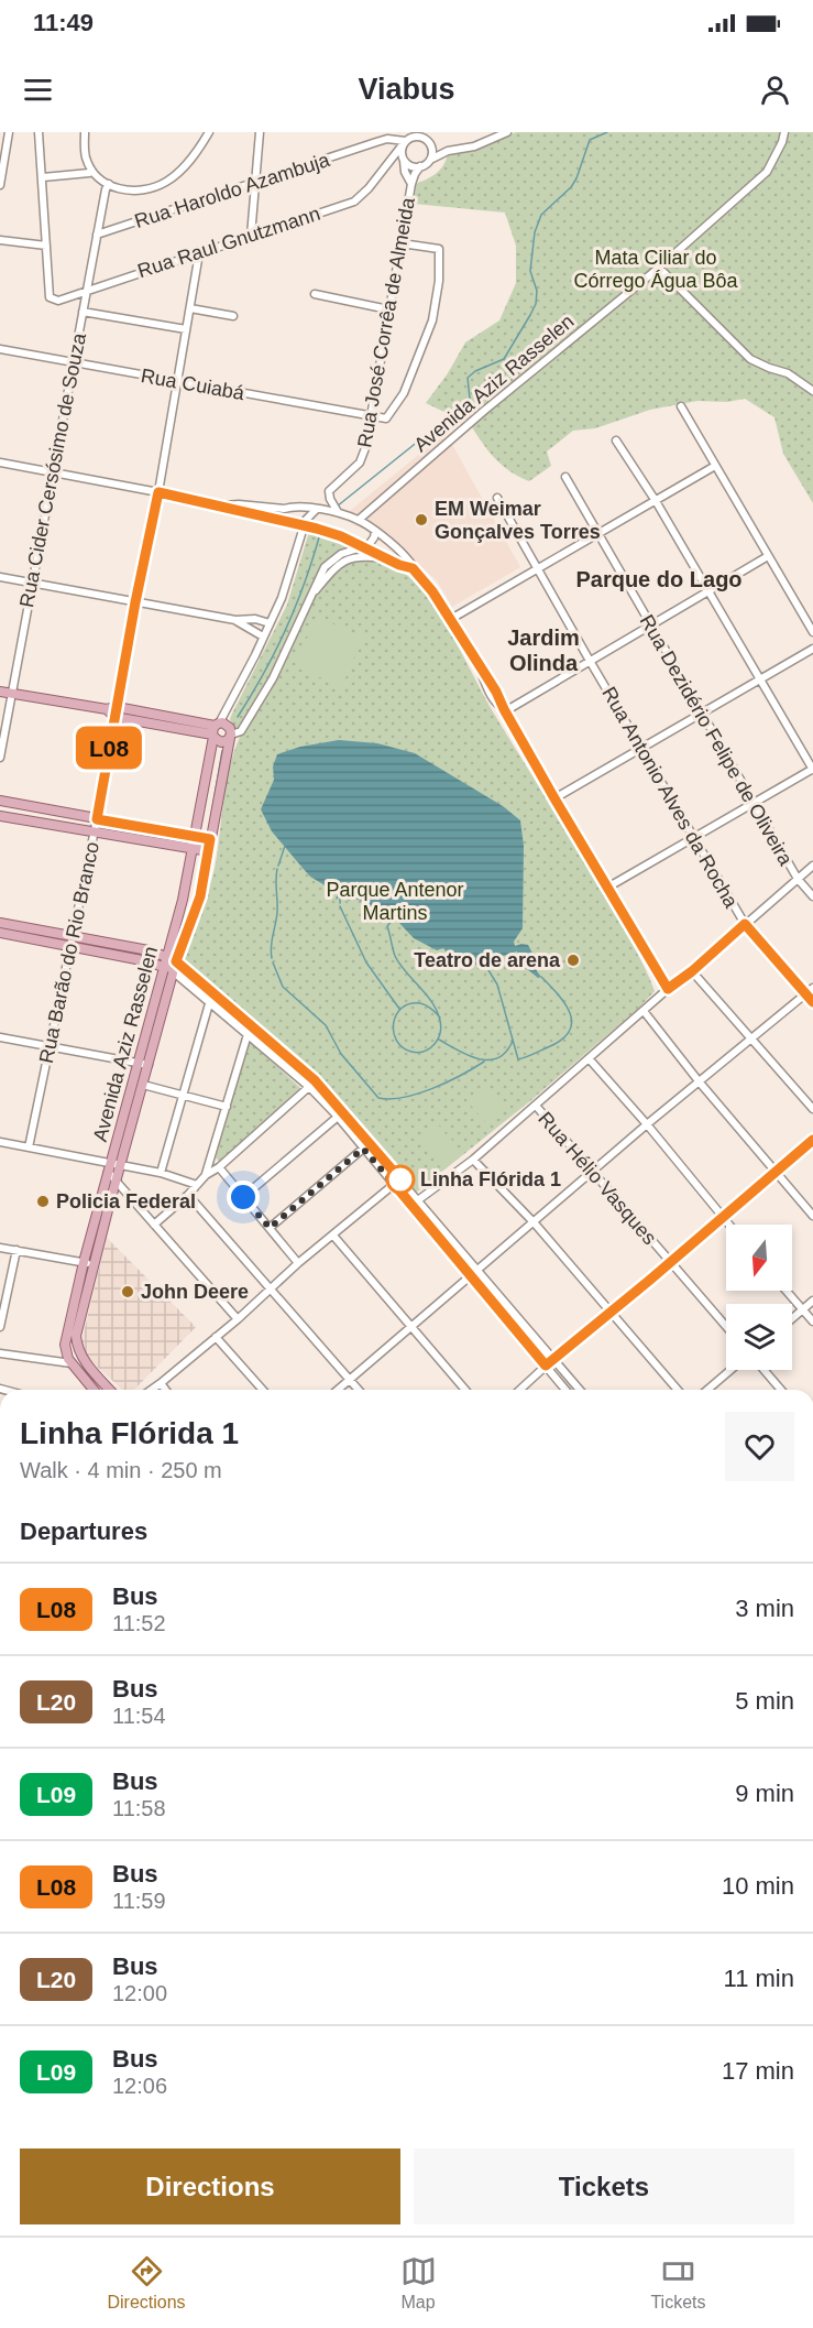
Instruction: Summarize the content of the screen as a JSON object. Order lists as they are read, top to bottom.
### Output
{
  "streets": {
    "main road": ["Avenida Aziz Rasselen"],
    "street": [
      "Rua Haroldo Azambuja",
      "Rua Raul Gnutzmann",
      "Rua José Corrêa de Almeida",
      "Rua Cuiabá",
      "Rua Cider Cersósimo de Souza",
      "Rua Dezidério Felipe de Oliveira",
      "Rua Antonio Alves da Rocha",
      "Rua Barão do Rio Branco",
      "Rua Hélio Vasques"
    ]
  },
  "crossings": [
    ["Rua Haroldo Azambuja", "Rua Raul Gnutzmann"],
    ["Rua Haroldo Azambuja", "Rua Cider Cersósimo de Souza"],
    ["Rua Raul Gnutzmann", "Rua Cider Cersósimo de Souza"],
    ["Rua José Corrêa de Almeida", "Rua Cuiabá"],
    ["Rua Cuiabá", "Rua Cider Cersósimo de Souza"]
  ],
  "districts": ["Parque do Lago", "Jardim Olinda"],
  "parks": ["Mata Ciliar do Córrego Água Bôa", "Parque Antenor Martins"],
  "places": [
    "EM Weimar Gonçalves Torres",
    "Teatro de arena",
    "Linha Flórida 1",
    "Policia Federal",
    "John Deere"
  ],
  "lines": ["bus line L08"],
  "north": "bottom",
  "page": {
    "status": "11:49",
    "header": "Viabus",
    "on_map": "L08",
    "heading": [
      ["Linha Flórida 1", "Walk · 4 min · 250 m"],
      "Departures"
    ],
    "list": [
      {
        "mark": "L08",
        "name": "Bus",
        "note": "11:52",
        "value": "3 min"
      },
      {
        "mark": "L20",
        "name": "Bus",
        "note": "11:54",
        "value": "5 min"
      },
      {
        "mark": "L09",
        "name": "Bus",
        "note": "11:58",
        "value": "9 min"
      },
      {
        "mark": "L08",
        "name": "Bus",
        "note": "11:59",
        "value": "10 min"
      },
      {
        "mark": "L20",
        "name": "Bus",
        "note": "12:00",
        "value": "11 min"
      },
      {
        "mark": "L09",
        "name": "Bus",
        "note": "12:06",
        "value": "17 min"
      }
    ],
    "buttons": ["Directions", "Tickets"],
    "tabs": ["Directions", "Map", "Tickets"]
  }
}
